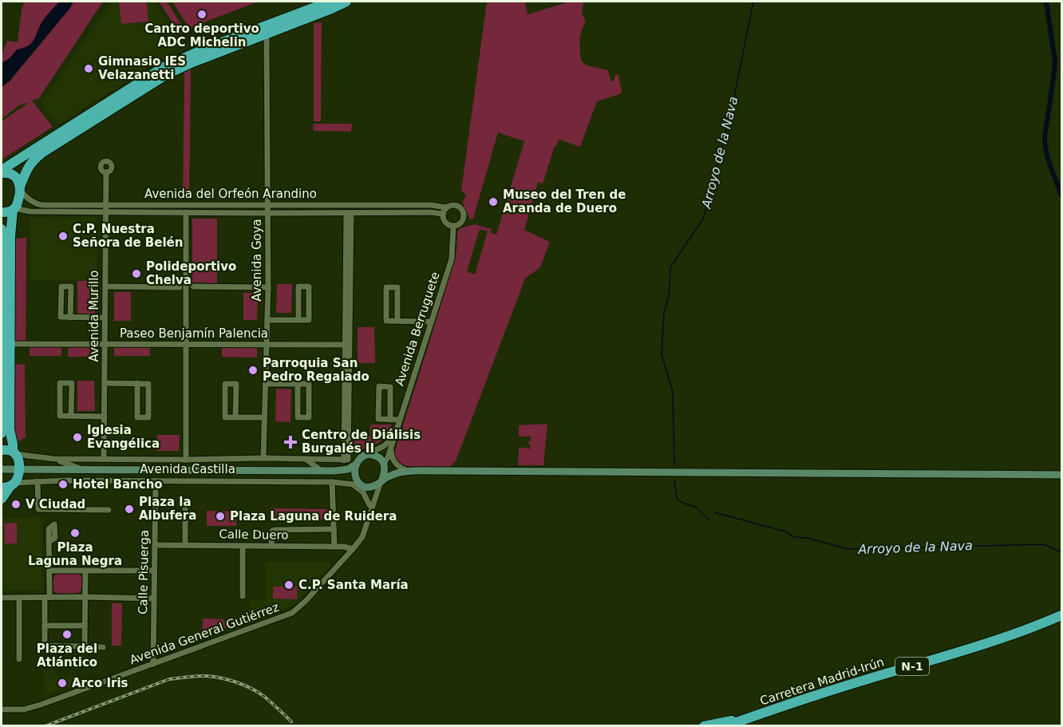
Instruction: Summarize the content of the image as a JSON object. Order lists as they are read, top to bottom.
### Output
{
  "streets": {
    "highway": ["N-1", "Carretera Madrid-Irún"],
    "street": [
      "Avenida del Orfeón Arandino",
      "Avenida Goya",
      "Avenida Murillo",
      "Avenida Berruguete",
      "Paseo Benjamín Palencia",
      "Avenida Castilla",
      "Calle Duero",
      "Calle Pisuerga",
      "Avenida General Gutiérrez"
    ]
  },
  "crossings": [
    ["Avenida del Orfeón Arandino", "Avenida Goya"],
    ["Avenida del Orfeón Arandino", "Avenida Murillo"],
    ["Avenida del Orfeón Arandino", "Avenida Berruguete"],
    ["Avenida Goya", "Paseo Benjamín Palencia"],
    ["Avenida Goya", "Avenida Castilla"],
    ["Avenida Murillo", "Paseo Benjamín Palencia"],
    ["Avenida Murillo", "Avenida Castilla"],
    ["Avenida Berruguete", "Avenida Castilla"],
    ["Avenida Berruguete", "Avenida General Gutiérrez"],
    ["Paseo Benjamín Palencia", "Avenida Castilla"],
    ["Avenida Castilla", "Calle Pisuerga"],
    ["Avenida Castilla", "Avenida General Gutiérrez"],
    ["Calle Duero", "Calle Pisuerga"],
    ["Calle Duero", "Avenida General Gutiérrez"],
    ["Calle Pisuerga", "Avenida General Gutiérrez"],
    ["N-1", "Carretera Madrid-Irún"]
  ],
  "water": ["Arroyo de la Nava"],
  "places": {
    "other": [
      "Cantro deportivo ADC Michelin",
      "Gimnasio IES Velazanetti",
      "Museo del Tren de Aranda de Duero",
      "C.P. Nuestra Señora de Belén",
      "Polideportivo Chelva",
      "Parroquia San Pedro Regalado",
      "Iglesia Evangélica",
      "Hotel Bancho",
      "V Ciudad",
      "Plaza la Albufera",
      "Plaza Laguna de Ruidera",
      "Plaza Laguna Negra",
      "C.P. Santa María",
      "Plaza del Atlántico",
      "Arco Iris"
    ],
    "health": ["Centro de Diálisis Burgalés II"]
  }
}
